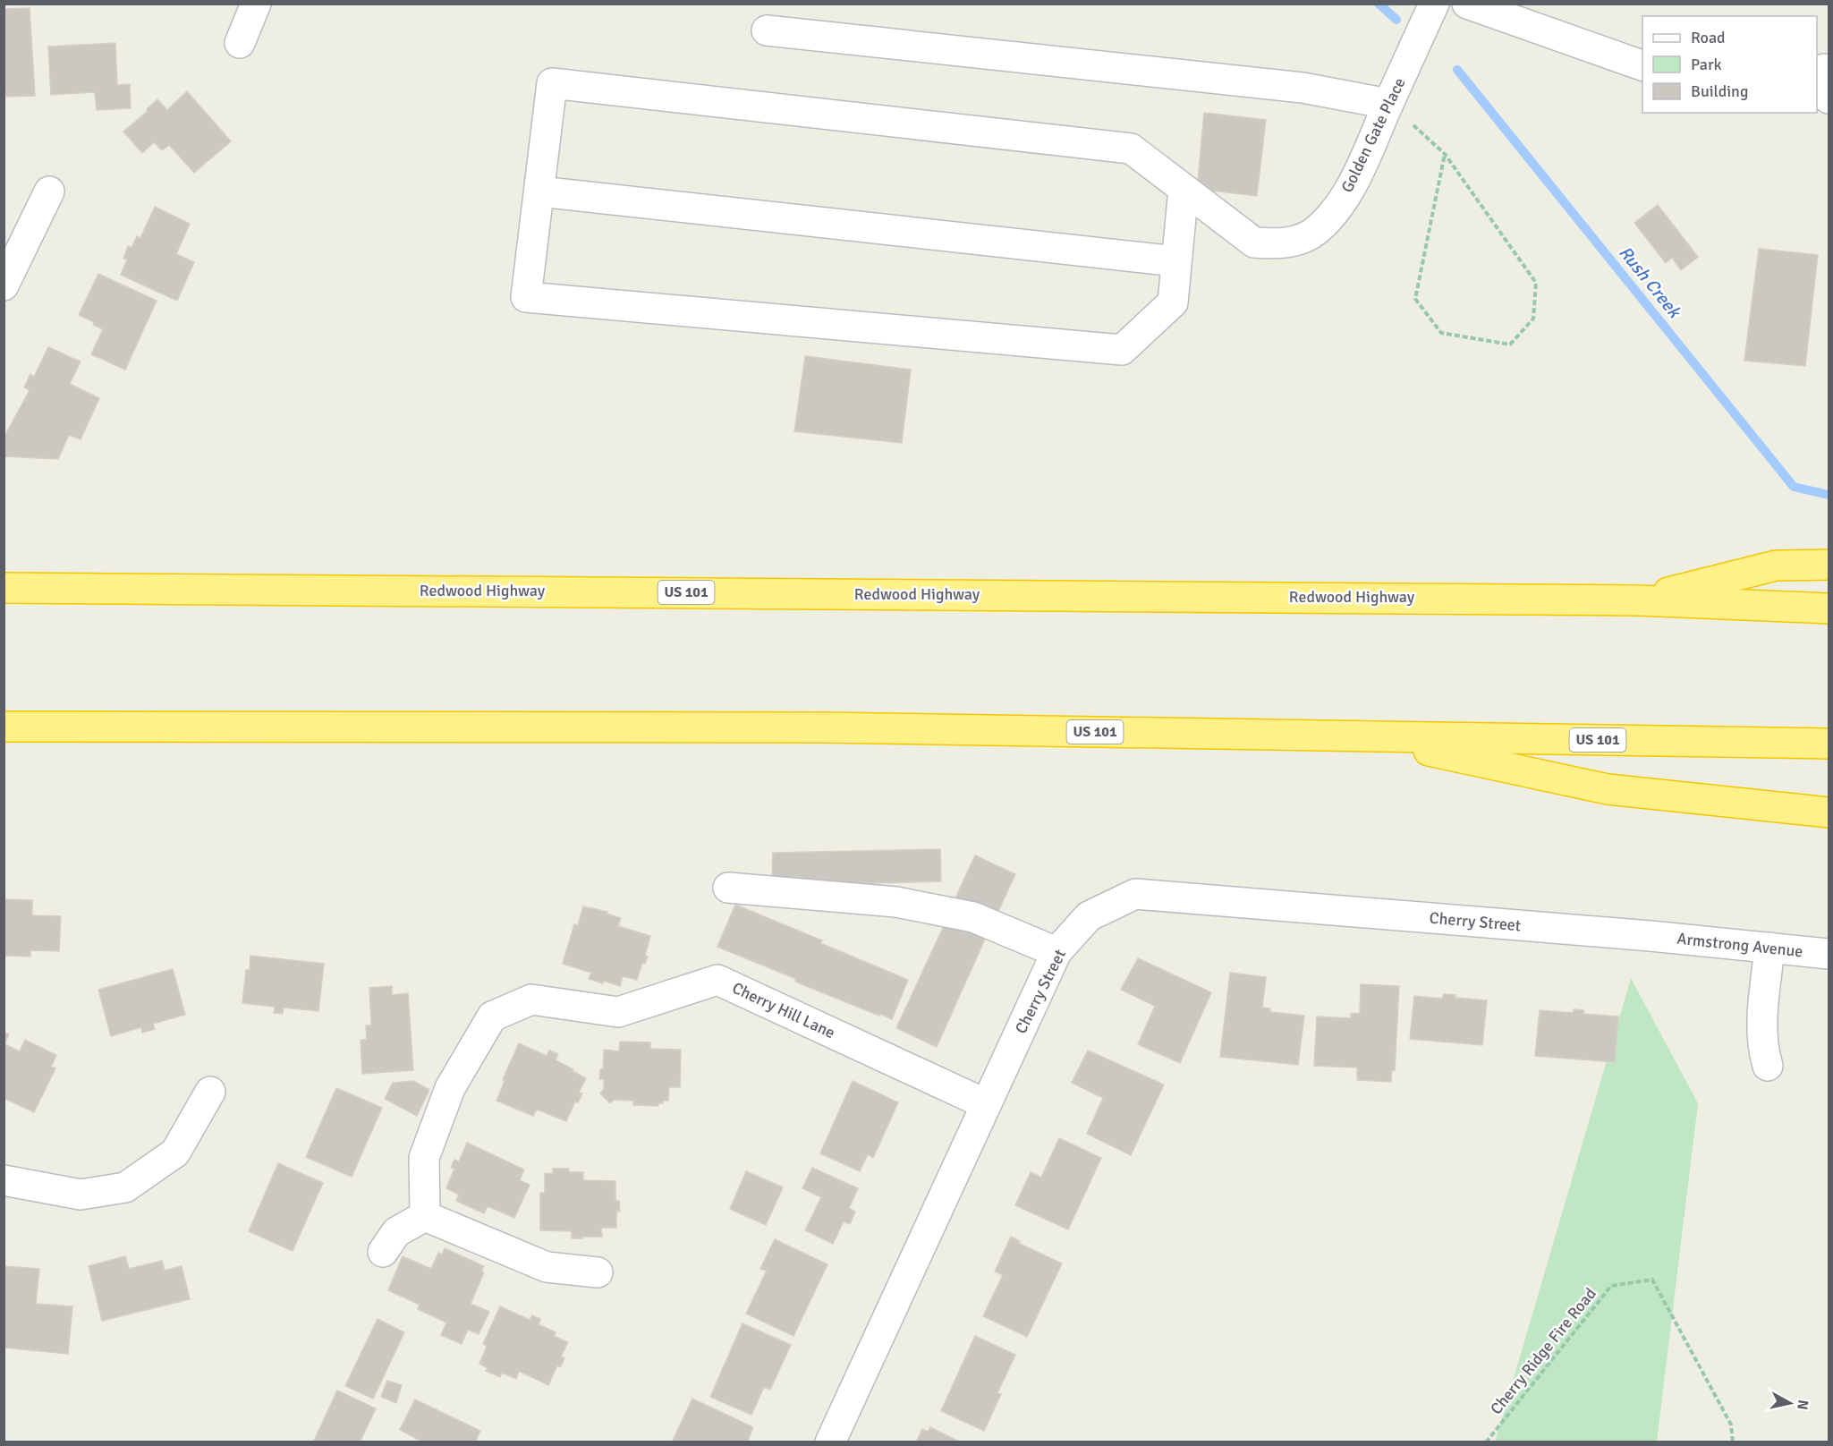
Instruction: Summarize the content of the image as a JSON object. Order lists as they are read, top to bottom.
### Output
{
  "streets": {
    "highway": ["Redwood Highway", "US 101"],
    "street": [
      "Golden Gate Place",
      "Cherry Street",
      "Armstrong Avenue",
      "Cherry Hill Lane"
    ],
    "path": ["Cherry Ridge Fire Road"]
  },
  "crossings": [
    ["Cherry Street", "Armstrong Avenue"],
    ["Cherry Street", "Cherry Hill Lane"]
  ],
  "water": ["Rush Creek"],
  "legend": ["Road", "Park", "Building"],
  "north": "right"
}
